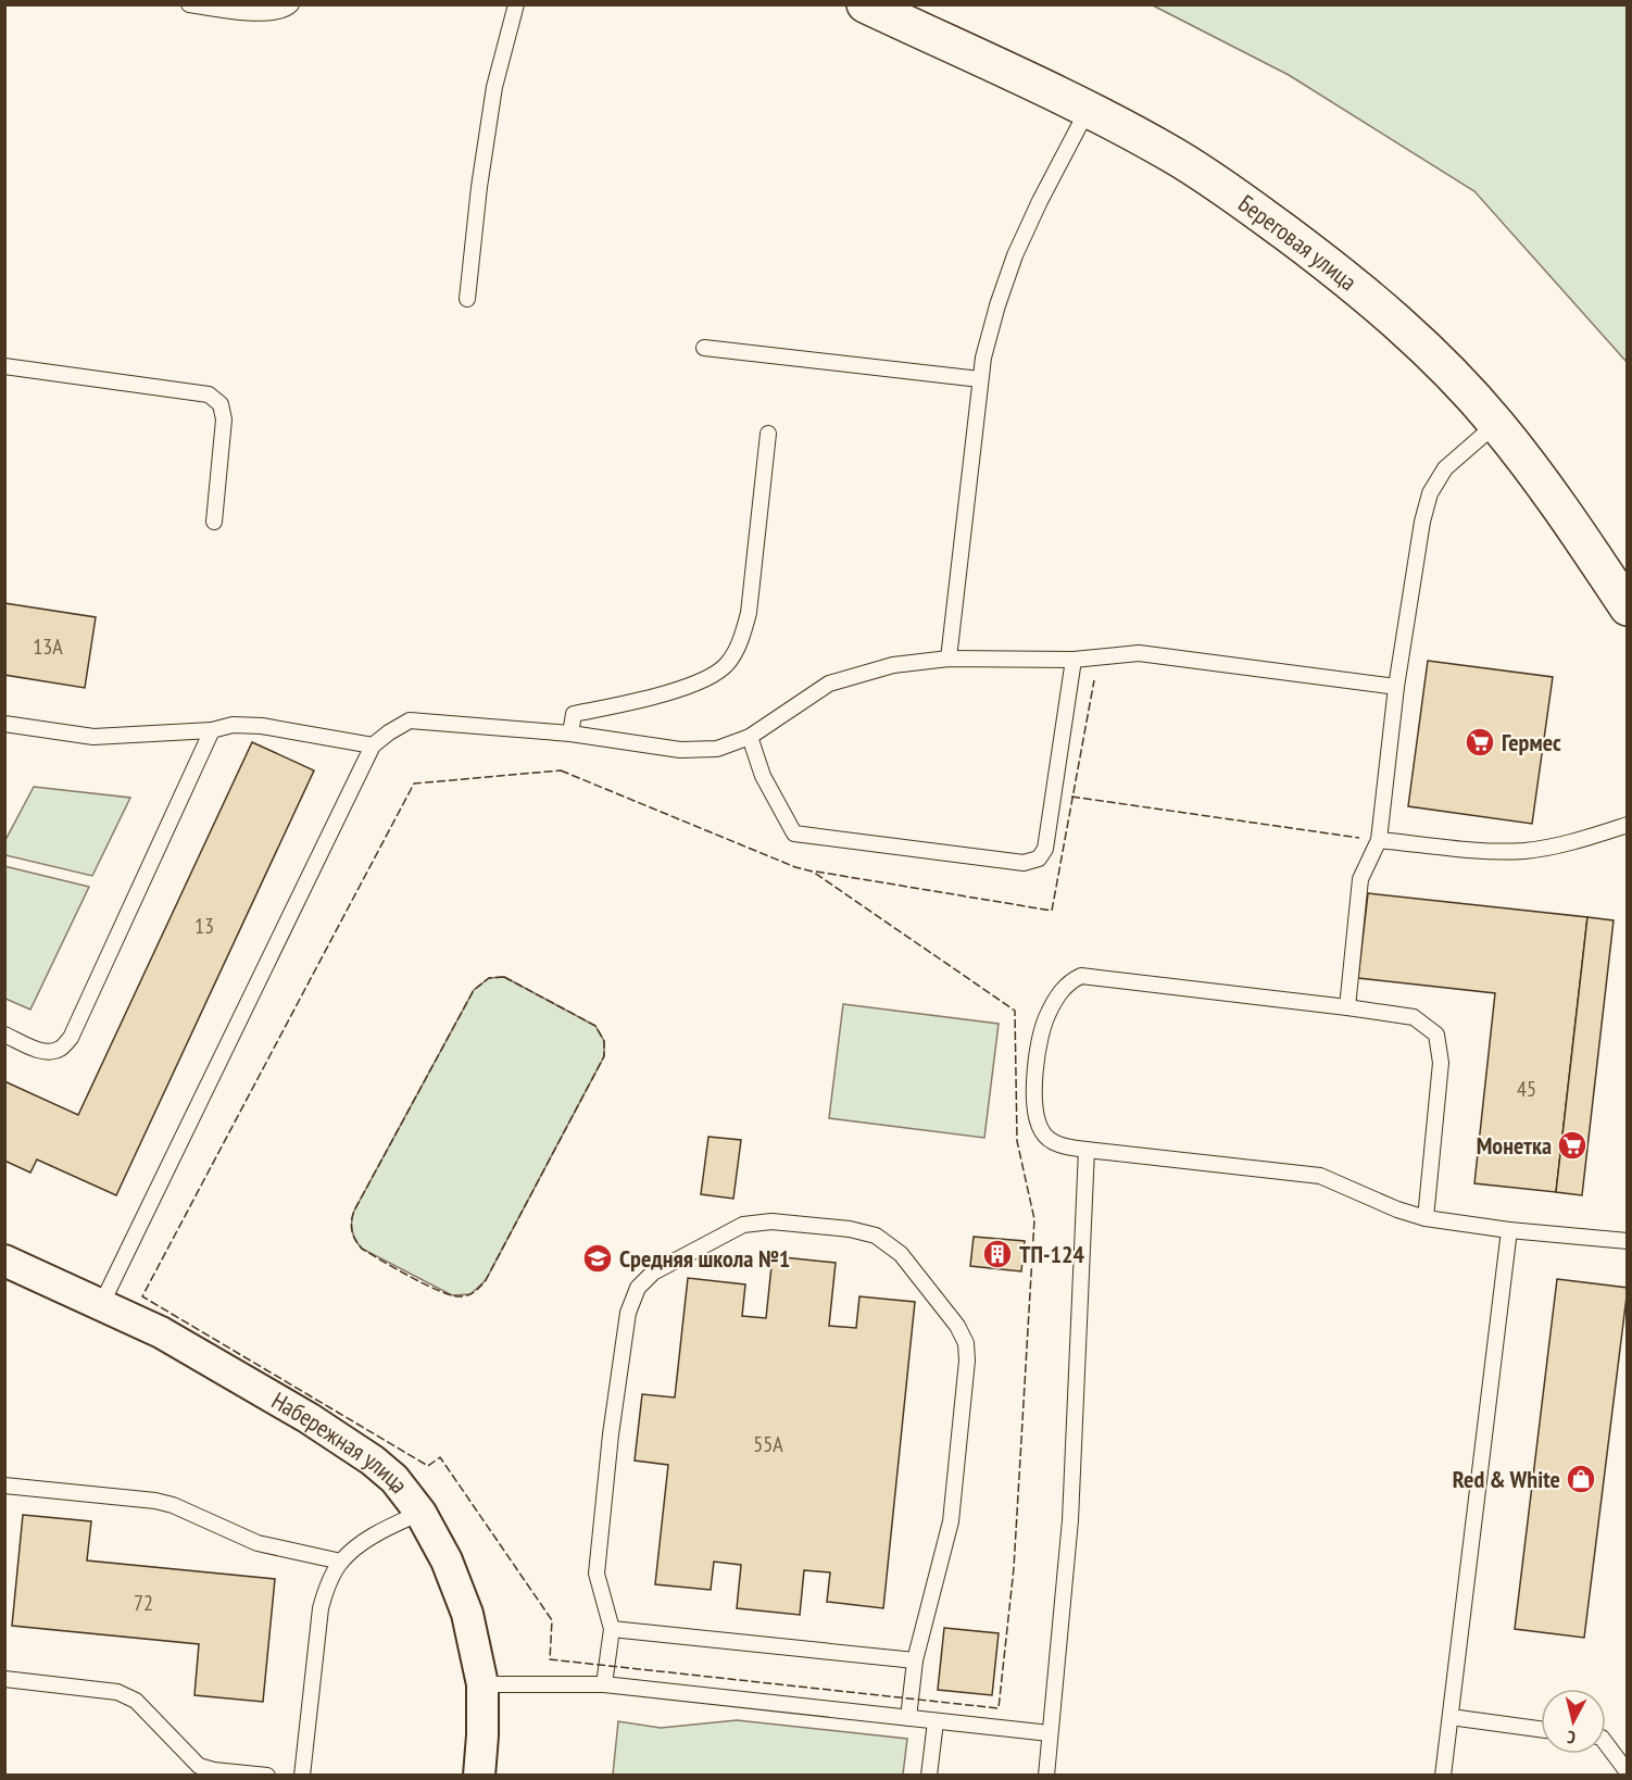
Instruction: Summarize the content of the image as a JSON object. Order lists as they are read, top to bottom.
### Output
{
  "streets": {
    "main road": ["Береговая улица"],
    "street": ["Набережная улица"]
  },
  "places": {
    "supermarket": ["Гермес", "Монетка"],
    "building": ["ТП-124"],
    "school or university": ["Средняя школа №1"],
    "shop": ["Red & White"]
  },
  "house_numbers": [
    "13А",
    "13",
    "45",
    "55А",
    "72"
  ],
  "north": "bottom"
}
